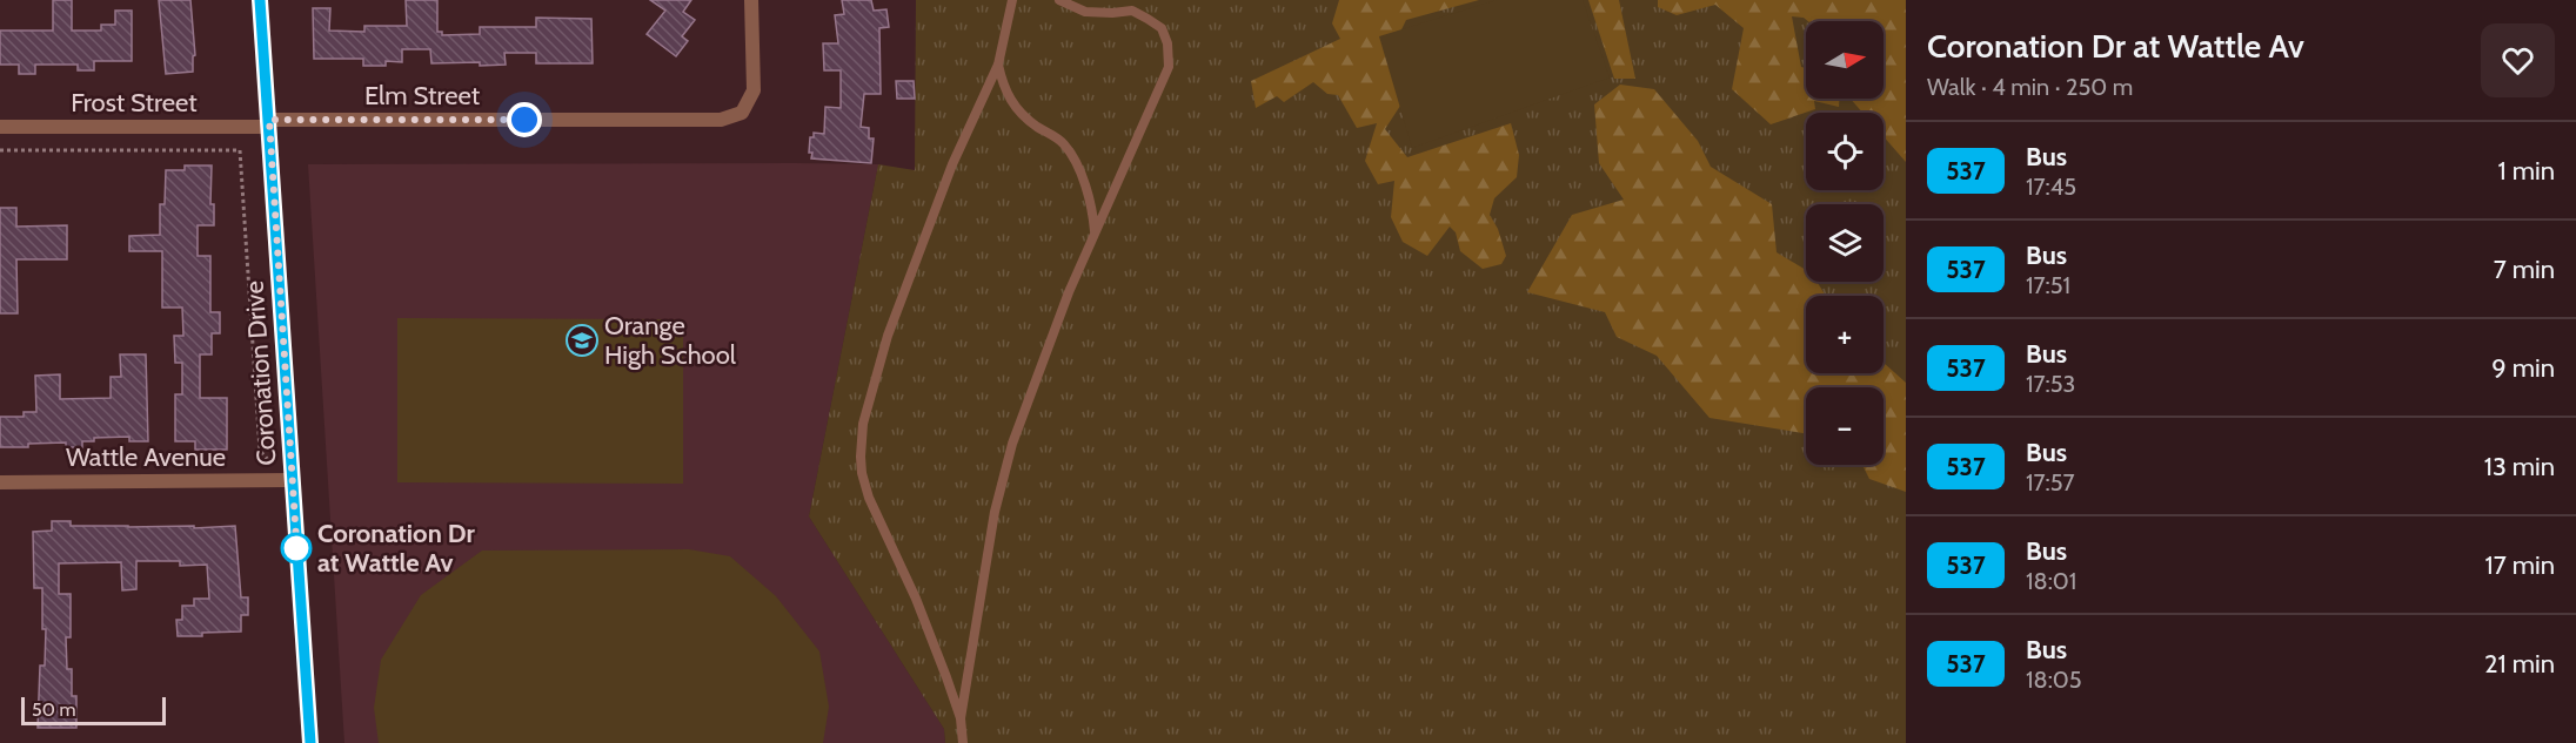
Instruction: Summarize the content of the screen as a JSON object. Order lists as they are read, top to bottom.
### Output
{
  "streets": {
    "main road": ["Coronation Drive"],
    "street": ["Elm Street", "Frost Street", "Wattle Avenue"]
  },
  "crossings": [
    ["Elm Street", "Frost Street"],
    ["Elm Street", "Coronation Drive"],
    ["Frost Street", "Coronation Drive"],
    ["Coronation Drive", "Wattle Avenue"]
  ],
  "places": {
    "school or university": ["Orange High School"],
    "other": ["Coronation Dr at Wattle Av"]
  },
  "lines": ["bus line 537"],
  "scale_bar": "50 m",
  "north": "right",
  "page": {
    "heading": ["Coronation Dr at Wattle Av", "Walk · 4 min · 250 m"],
    "map_buttons": ["+", "−"],
    "list": [
      {
        "mark": "537",
        "name": "Bus",
        "note": "17:45",
        "value": "1 min"
      },
      {
        "mark": "537",
        "name": "Bus",
        "note": "17:51",
        "value": "7 min"
      },
      {
        "mark": "537",
        "name": "Bus",
        "note": "17:53",
        "value": "9 min"
      },
      {
        "mark": "537",
        "name": "Bus",
        "note": "17:57",
        "value": "13 min"
      },
      {
        "mark": "537",
        "name": "Bus",
        "note": "18:01",
        "value": "17 min"
      },
      {
        "mark": "537",
        "name": "Bus",
        "note": "18:05",
        "value": "21 min"
      }
    ],
    "scale": "50 m"
  }
}
